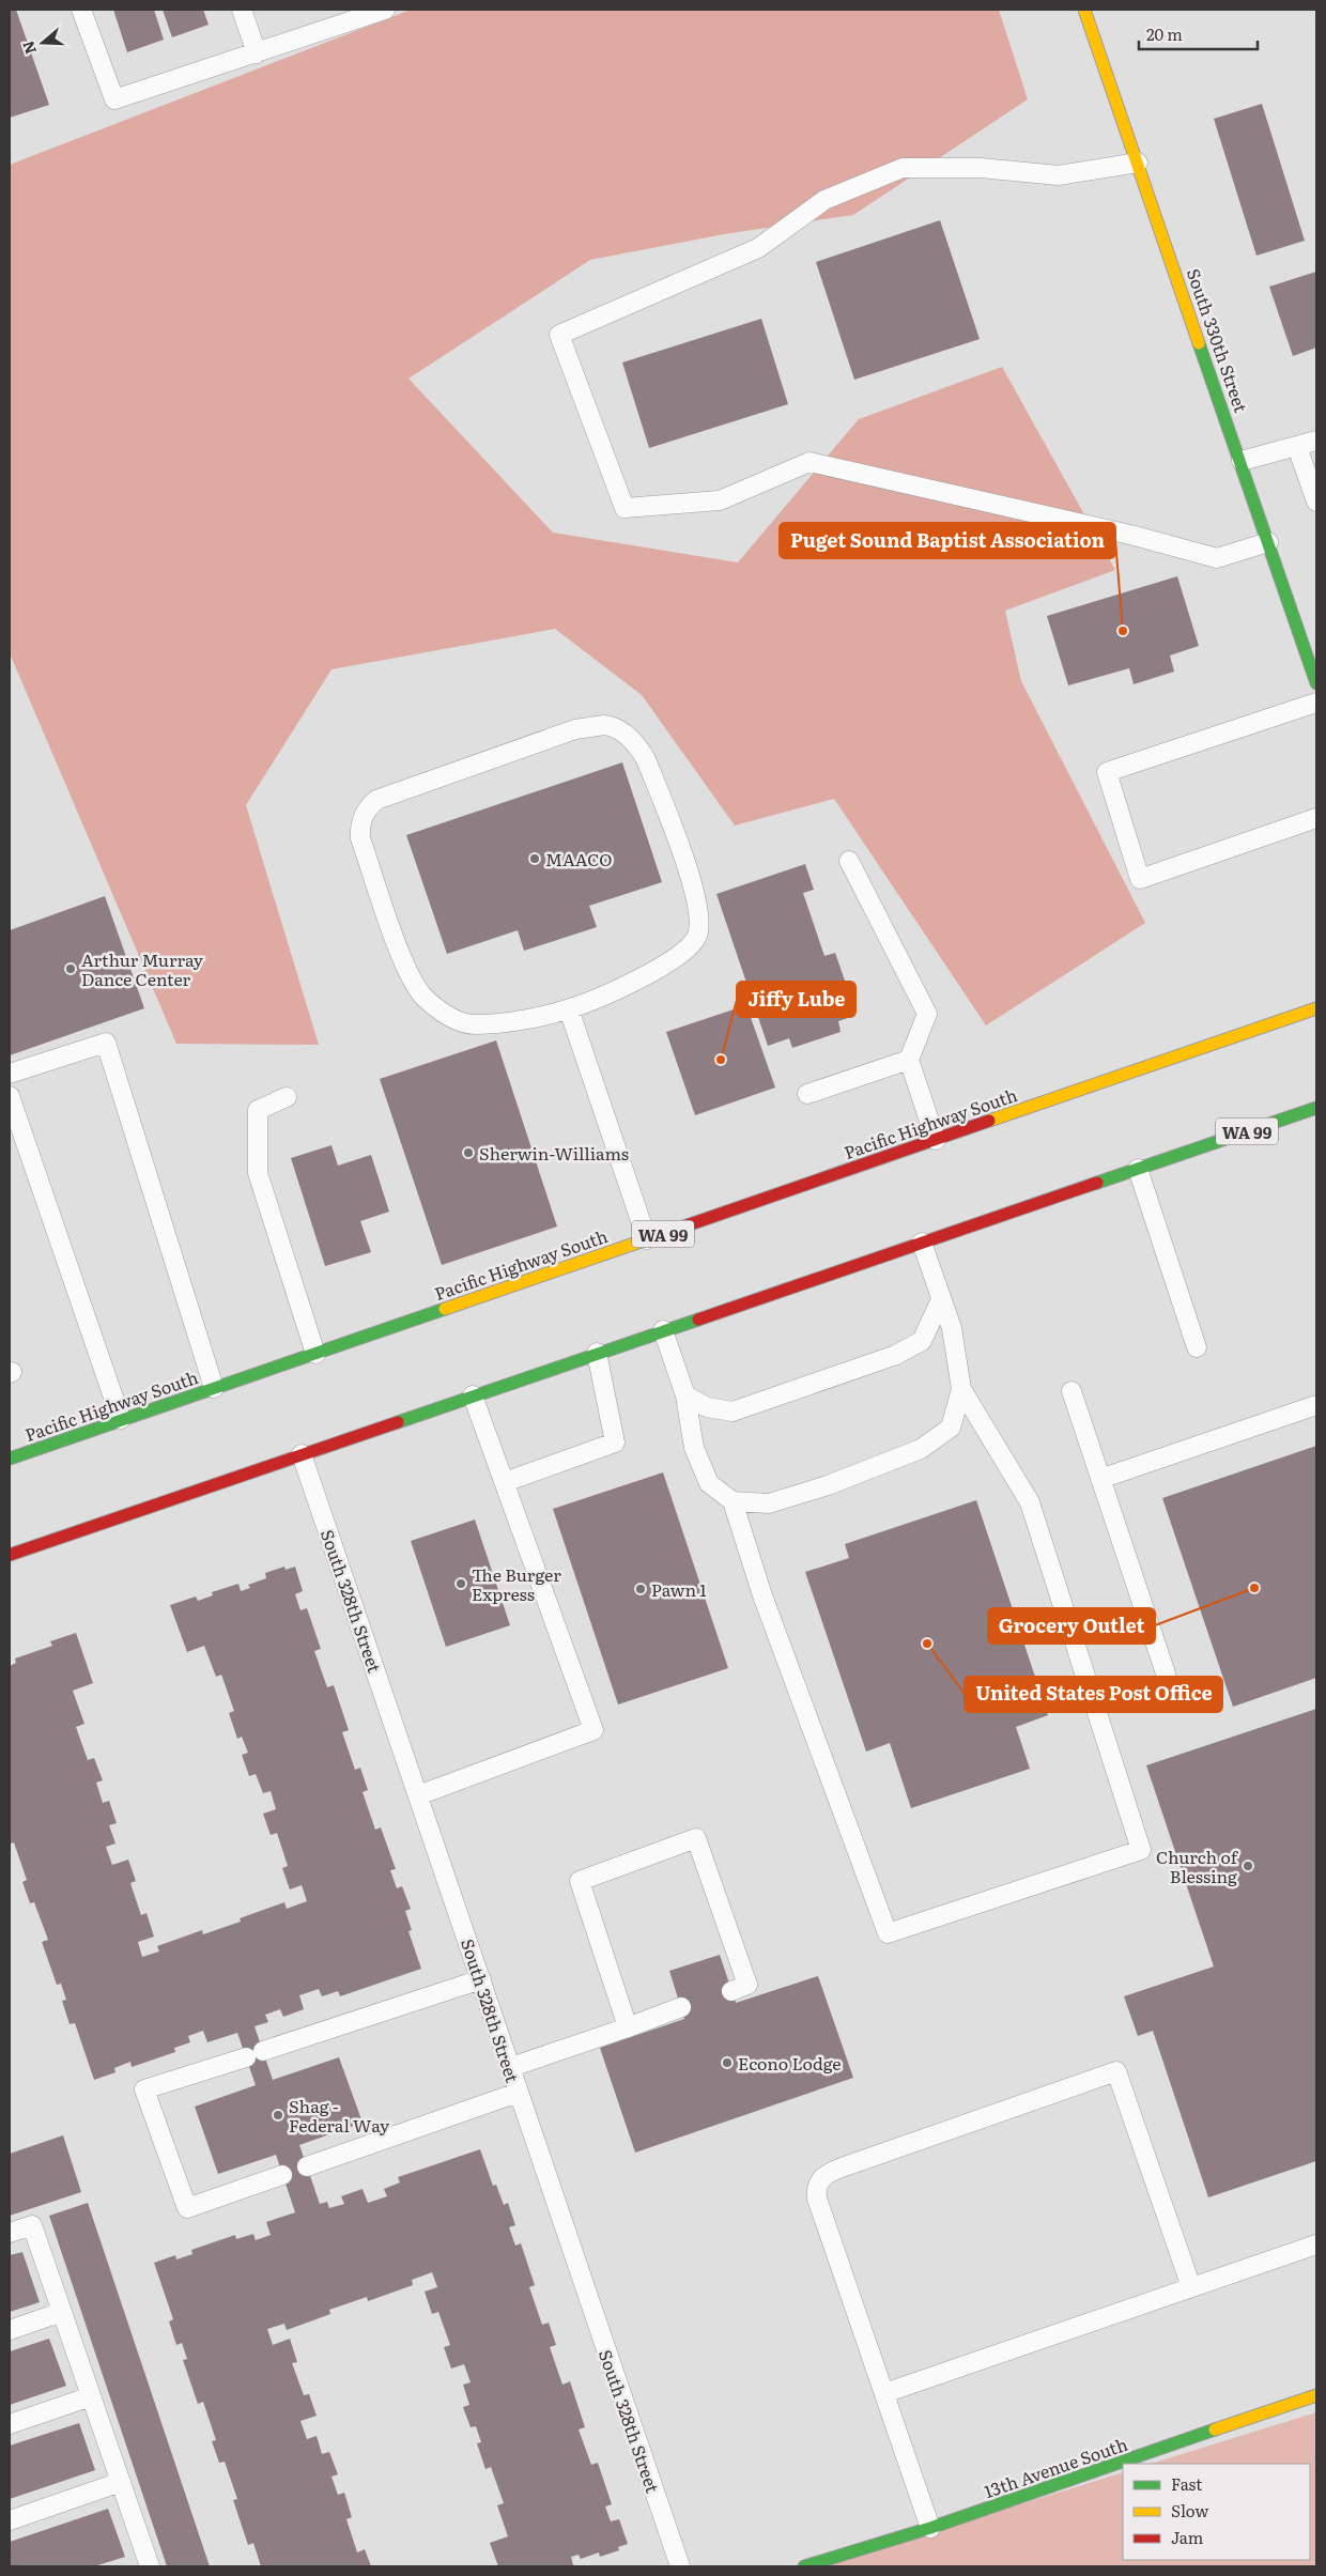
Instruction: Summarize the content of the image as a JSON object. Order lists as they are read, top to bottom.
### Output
{
  "streets": {
    "main road": [
      "South 330th Street",
      "Pacific Highway South",
      "WA 99",
      "13th Avenue South"
    ],
    "lane": ["South 328th Street"]
  },
  "crossings": [
    ["WA 99", "South 328th Street"]
  ],
  "places": [
    "Puget Sound Baptist Association",
    "MAACO",
    "Arthur Murray Dance Center",
    "Jiffy Lube",
    "Sherwin-Williams",
    "The Burger Express",
    "Grocery Outlet",
    "Pawn 1",
    "United States Post Office",
    "Church of Blessing",
    "Econo Lodge",
    "Shag - Federal Way"
  ],
  "legend": ["Fast", "Slow", "Jam"],
  "scale_bar": "20 m",
  "north": "left"
}
